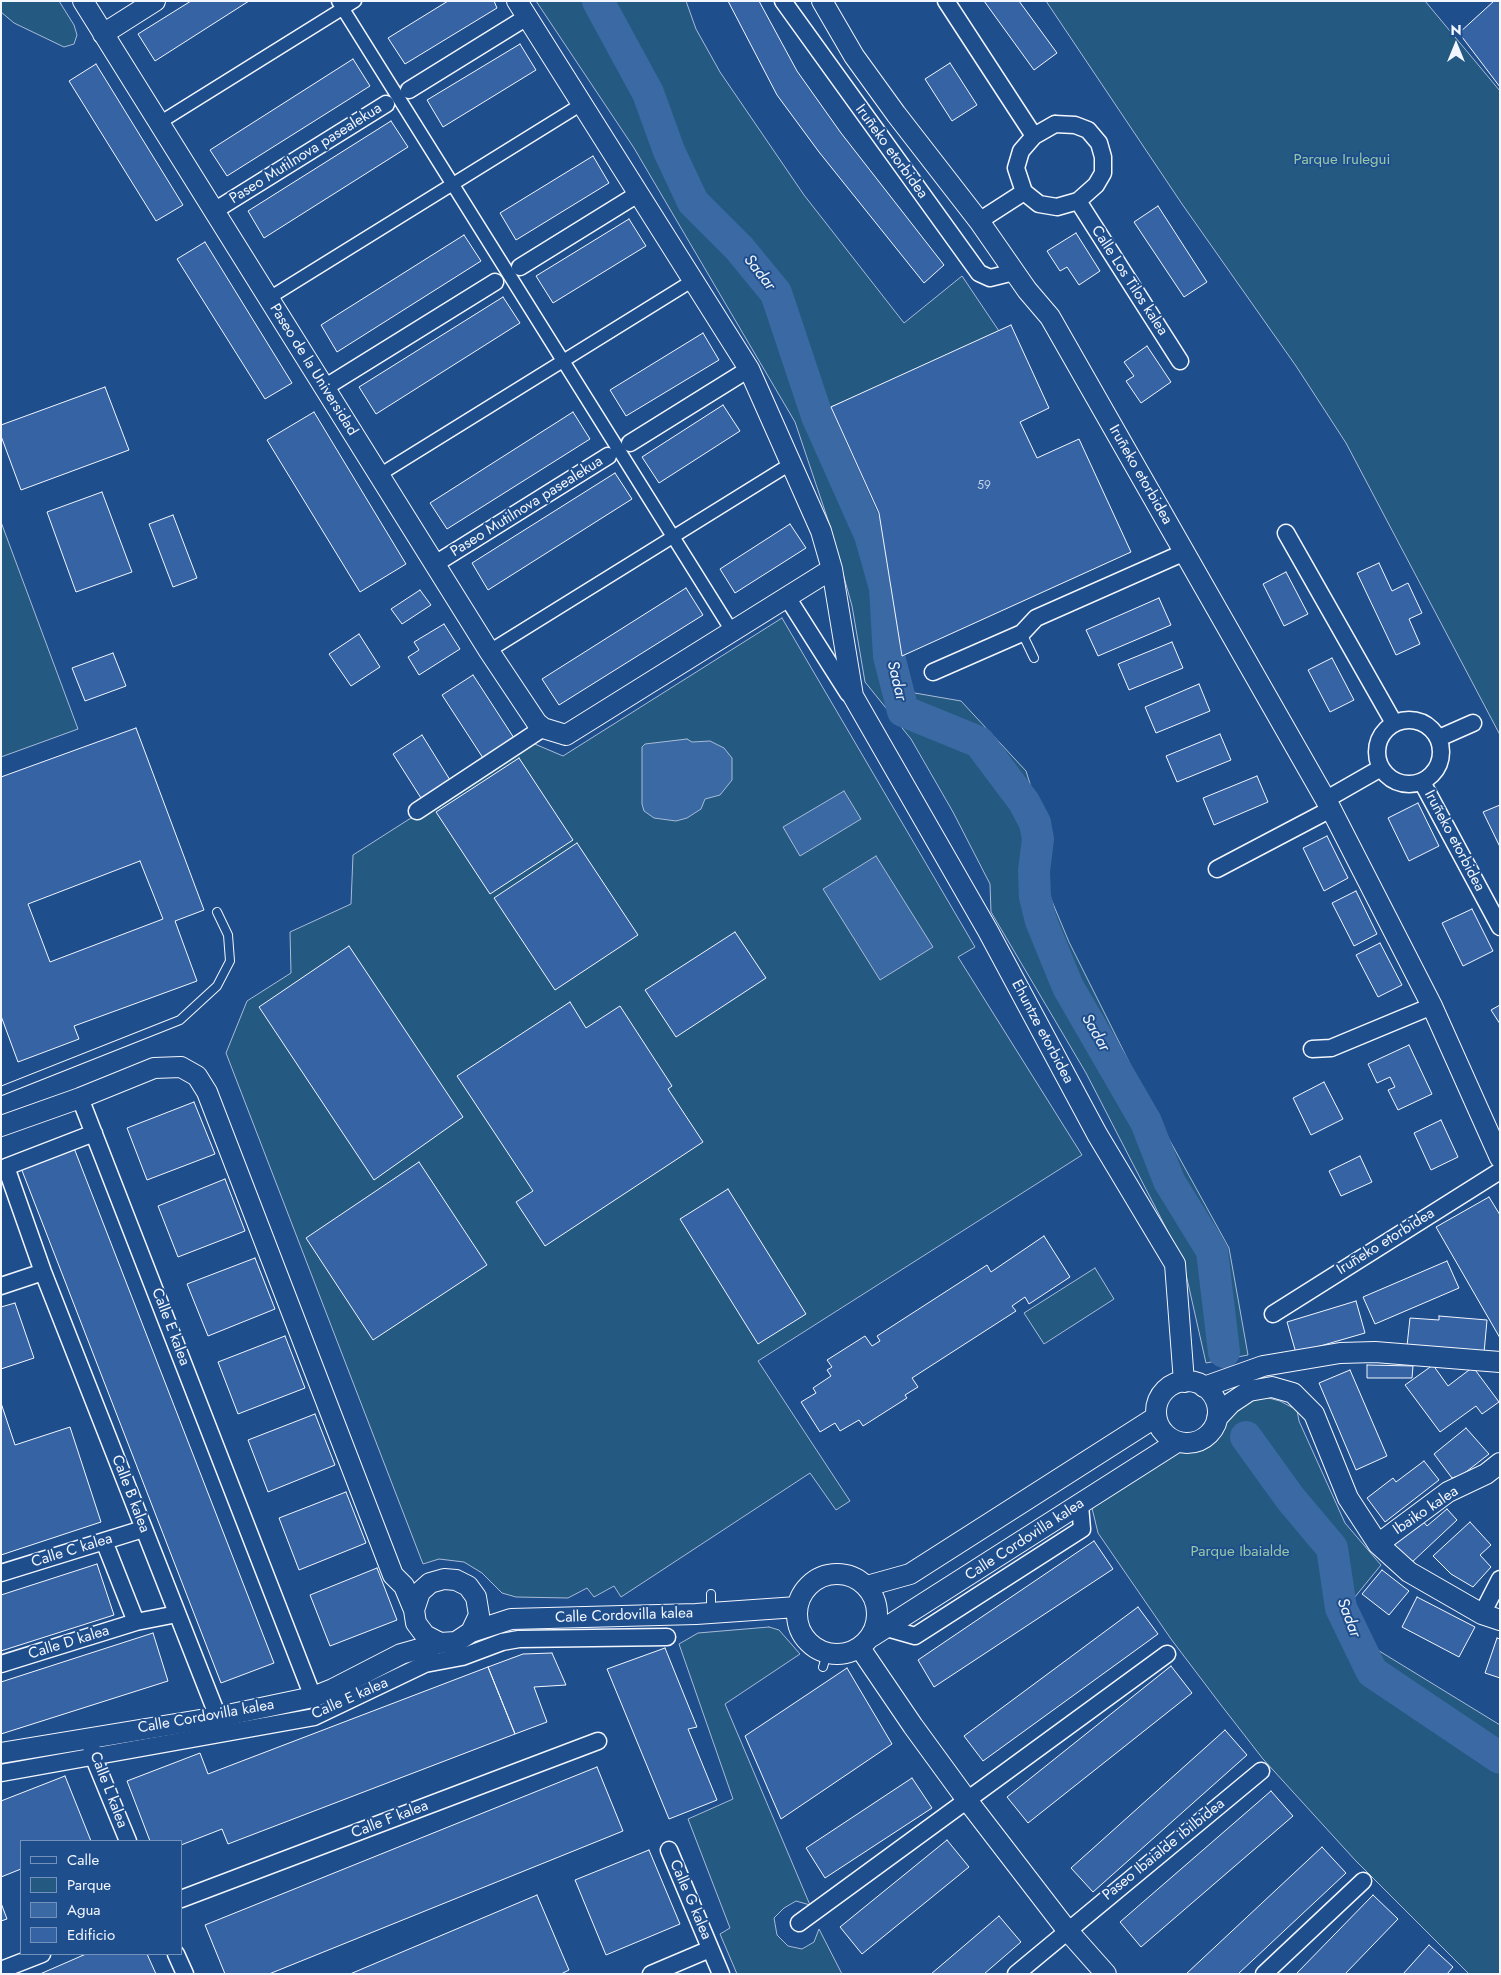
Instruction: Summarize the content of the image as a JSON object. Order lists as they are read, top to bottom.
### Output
{
  "streets": {
    "street": [
      "Iruñeko etorbidea",
      "Paseo Mutilnova pasealekua",
      "Calle Los Tilos kalea",
      "Paseo de la Universidad",
      "Ehuntze etorbidea",
      "Calle E kalea",
      "Calle B kalea",
      "Ibaiko kalea",
      "Calle Cordovilla kalea",
      "Calle C kalea",
      "Calle D kalea",
      "Calle L kalea",
      "Calle F kalea",
      "Paseo Ibaialde ibilbidea",
      "Calle G kalea"
    ]
  },
  "crossings": [
    ["Paseo Mutilnova pasealekua", "Paseo de la Universidad"],
    ["Paseo Mutilnova pasealekua", "Ehuntze etorbidea"],
    ["Ehuntze etorbidea", "Calle Cordovilla kalea"],
    ["Calle E kalea", "Calle B kalea"],
    ["Calle E kalea", "Calle Cordovilla kalea"],
    ["Calle E kalea", "Calle L kalea"],
    ["Calle B kalea", "Calle Cordovilla kalea"],
    ["Calle B kalea", "Calle C kalea"],
    ["Calle B kalea", "Calle D kalea"],
    ["Calle Cordovilla kalea", "Calle L kalea"]
  ],
  "water": ["Sadar"],
  "parks": ["Parque Irulegui", "Parque Ibaialde"],
  "house_numbers": ["59"],
  "legend": [
    "Calle",
    "Parque",
    "Agua",
    "Edificio"
  ],
  "north": "top"
}
